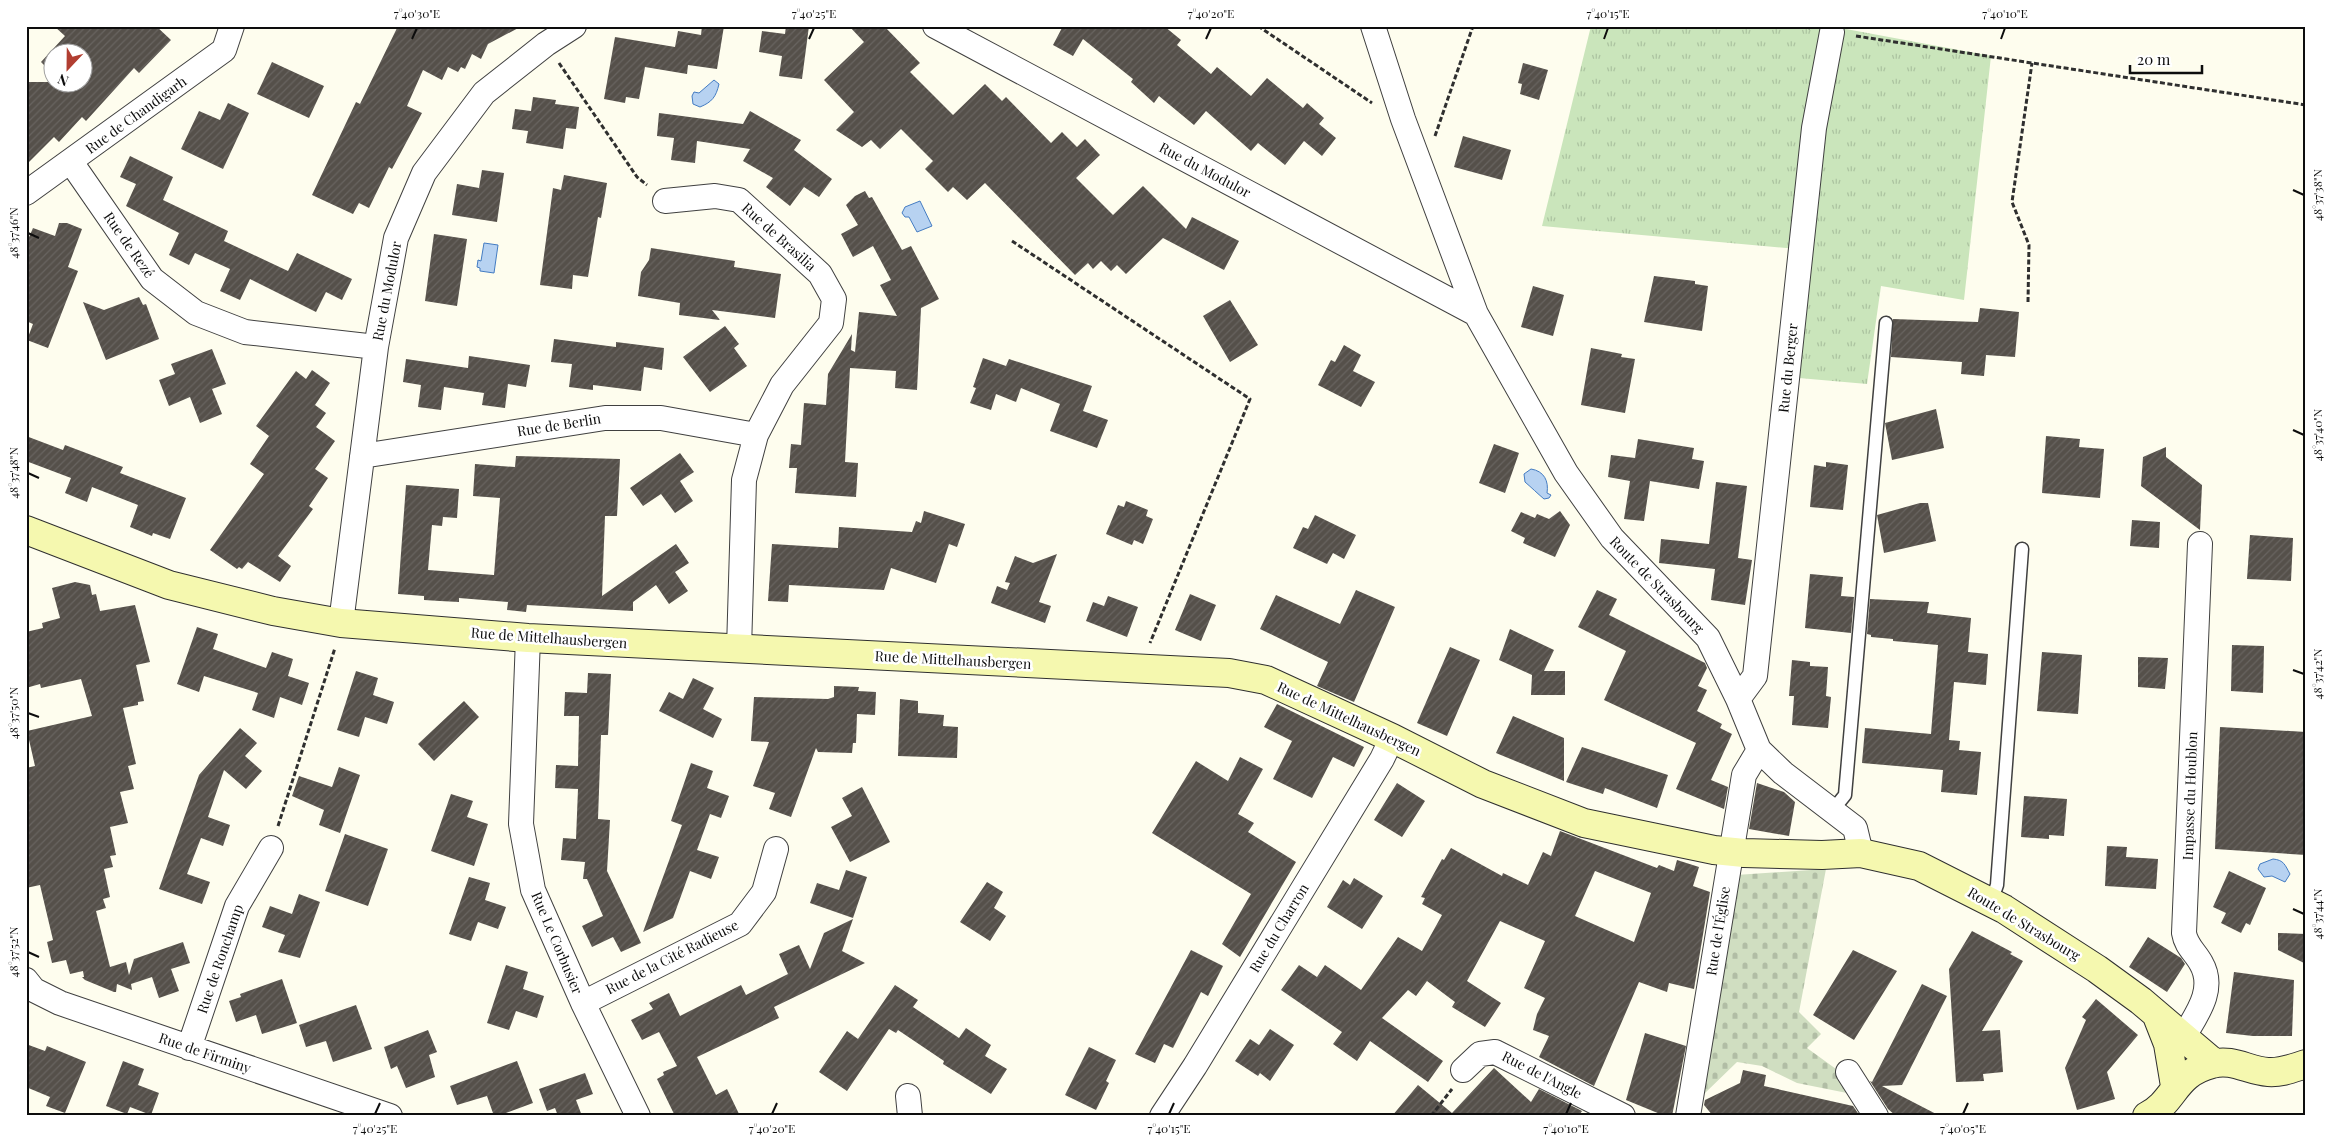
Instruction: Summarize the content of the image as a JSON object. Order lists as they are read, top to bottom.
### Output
{
  "streets": {
    "street": [
      "Rue de Chandigarh",
      "Rue du Modulor",
      "Rue de Brasilia",
      "Rue de Rezé",
      "Rue du Berger",
      "Rue de Berlin",
      "Route de Strasbourg",
      "Rue de Mittelhausbergen",
      "Impasse du Houblon",
      "Rue du Charron",
      "Rue de l'Église",
      "Rue Le Corbusier",
      "Rue de la Cité Radieuse",
      "Rue de Ronchamp",
      "Rue de Firminy",
      "Rue de l'Angle"
    ]
  },
  "crossings": [
    ["Rue de Chandigarh", "Rue de Rezé"],
    ["Rue du Modulor", "Rue de Rezé"],
    ["Rue du Modulor", "Rue de Berlin"],
    ["Rue du Modulor", "Route de Strasbourg"],
    ["Rue du Modulor", "Rue de Mittelhausbergen"],
    ["Rue de Brasilia", "Rue de Berlin"],
    ["Rue de Brasilia", "Rue de Mittelhausbergen"],
    ["Rue du Berger", "Route de Strasbourg"],
    ["Route de Strasbourg", "Rue de Mittelhausbergen"],
    ["Route de Strasbourg", "Impasse du Houblon"],
    ["Route de Strasbourg", "Rue de l'Église"],
    ["Rue de Mittelhausbergen", "Rue du Charron"],
    ["Rue de Mittelhausbergen", "Rue de l'Église"],
    ["Rue de Mittelhausbergen", "Rue Le Corbusier"],
    ["Rue Le Corbusier", "Rue de la Cité Radieuse"],
    ["Rue de Ronchamp", "Rue de Firminy"]
  ],
  "scale_bar": "20 m",
  "north": "bottom",
  "coordinates": [
    "7°40'30\"E",
    "7°40'25\"E",
    "7°40'20\"E",
    "7°40'15\"E",
    "7°40'10\"E",
    "48°37'38\"N",
    "48°37'46\"N",
    "48°37'40\"N",
    "48°37'48\"N",
    "48°37'42\"N",
    "48°37'50\"N",
    "48°37'44\"N",
    "48°37'52\"N",
    "7°40'05\"E"
  ]
}
